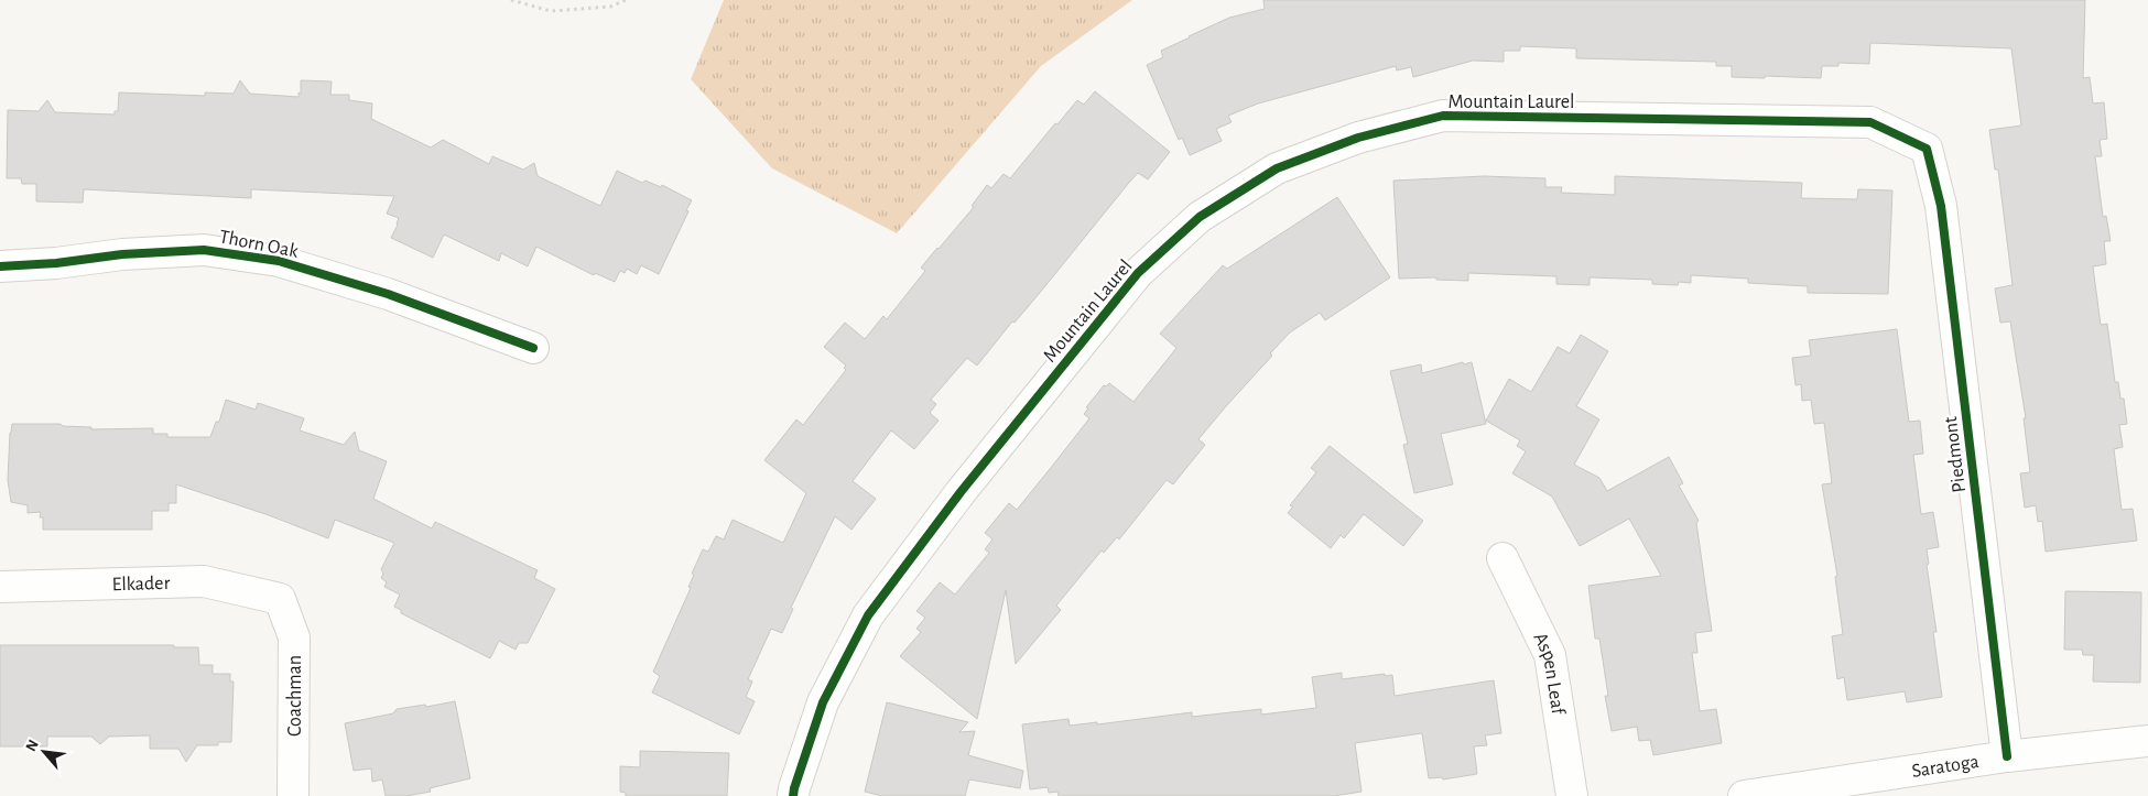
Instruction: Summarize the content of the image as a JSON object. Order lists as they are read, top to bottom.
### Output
{
  "streets": {
    "street": [
      "Mountain Laurel",
      "Thorn Oak",
      "Piedmont",
      "Elkader",
      "Aspen Leaf",
      "Coachman",
      "Saratoga"
    ]
  },
  "crossings": [
    ["Mountain Laurel", "Piedmont"],
    ["Piedmont", "Saratoga"],
    ["Elkader", "Coachman"]
  ],
  "north": "top left"
}
